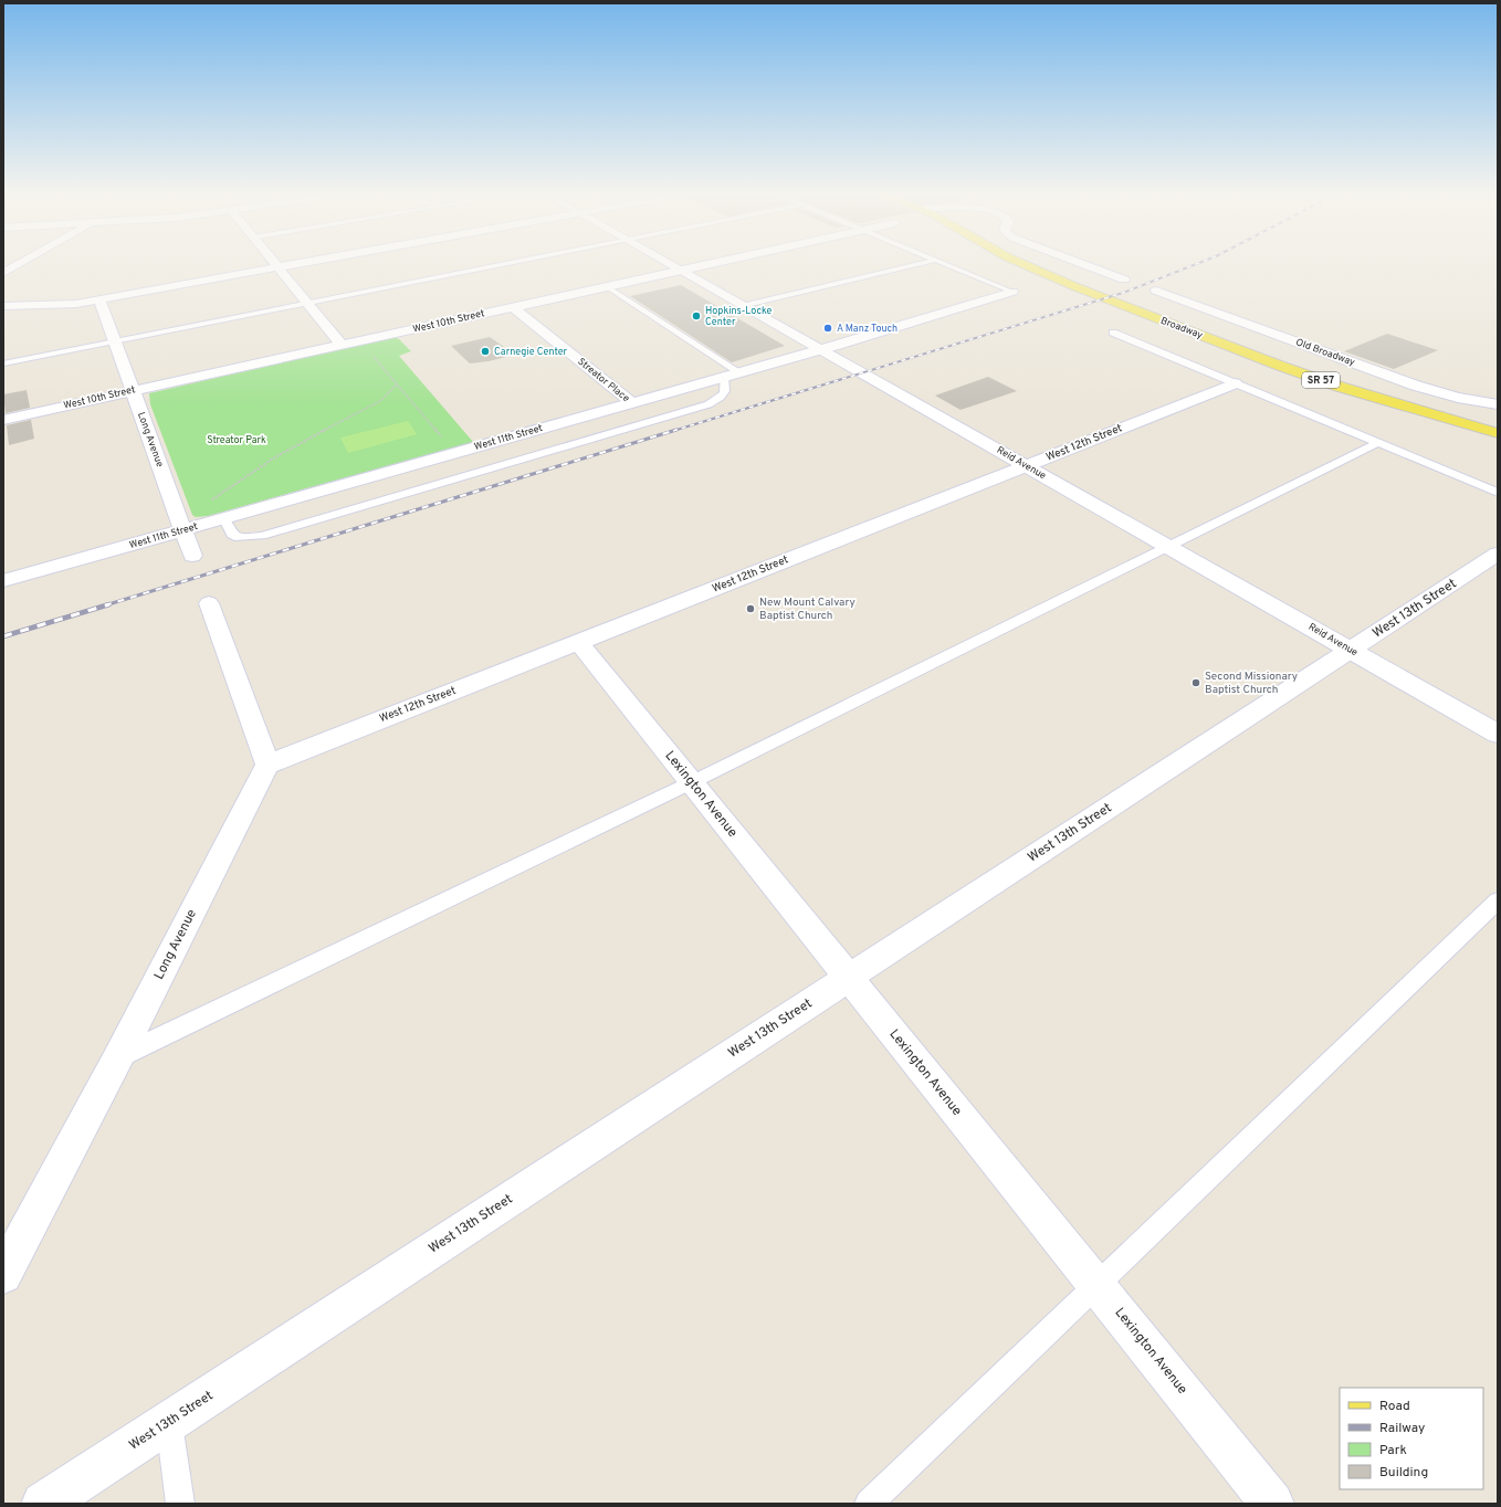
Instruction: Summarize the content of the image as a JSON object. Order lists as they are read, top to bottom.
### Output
{
  "streets": {
    "main road": ["Broadway", "SR 57"],
    "street": [
      "West 10th Street",
      "Old Broadway",
      "Streator Place",
      "West 11th Street",
      "Long Avenue",
      "West 12th Street",
      "Reid Avenue",
      "West 13th Street",
      "Lexington Avenue"
    ]
  },
  "crossings": [
    ["West 10th Street", "Streator Place"],
    ["West 10th Street", "Long Avenue"],
    ["West 10th Street", "Reid Avenue"],
    ["Streator Place", "West 11th Street"],
    ["West 11th Street", "Long Avenue"],
    ["West 11th Street", "Reid Avenue"],
    ["Long Avenue", "West 12th Street"],
    ["West 12th Street", "Reid Avenue"],
    ["West 12th Street", "Lexington Avenue"],
    ["Reid Avenue", "West 13th Street"],
    ["West 13th Street", "Lexington Avenue"]
  ],
  "parks": ["Streator Park"],
  "places": [
    "Hopkins-Locke Center",
    "A Manz Touch",
    "Carnegie Center",
    "New Mount Calvary Baptist Church",
    "Second Missionary Baptist Church"
  ],
  "legend": [
    "Road",
    "Railway",
    "Park",
    "Building"
  ]
}
